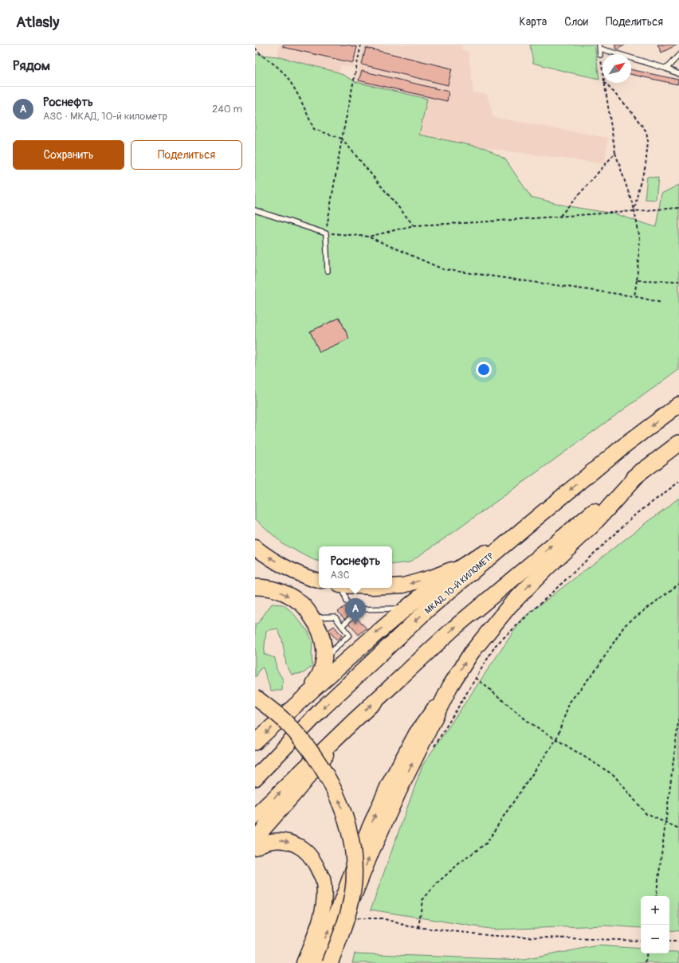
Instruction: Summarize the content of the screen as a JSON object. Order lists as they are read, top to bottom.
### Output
{
  "streets": {
    "highway": ["МКАД, 10-Й КИЛОМЕТР"]
  },
  "north": "top right",
  "page": {
    "header": "Atlasly",
    "nav": ["Карта", "Слои", "Поделиться"],
    "heading": "Рядом",
    "list": [
      {
        "mark": "A",
        "name": "Роснефть",
        "note": "АЗС · МКАД, 10-й километр",
        "value": "240 m"
      }
    ],
    "buttons": ["Сохранить", "Поделиться"],
    "popup": ["Роснефть", "АЗС"],
    "pins": "A",
    "map_buttons": ["+", "−"]
  }
}
